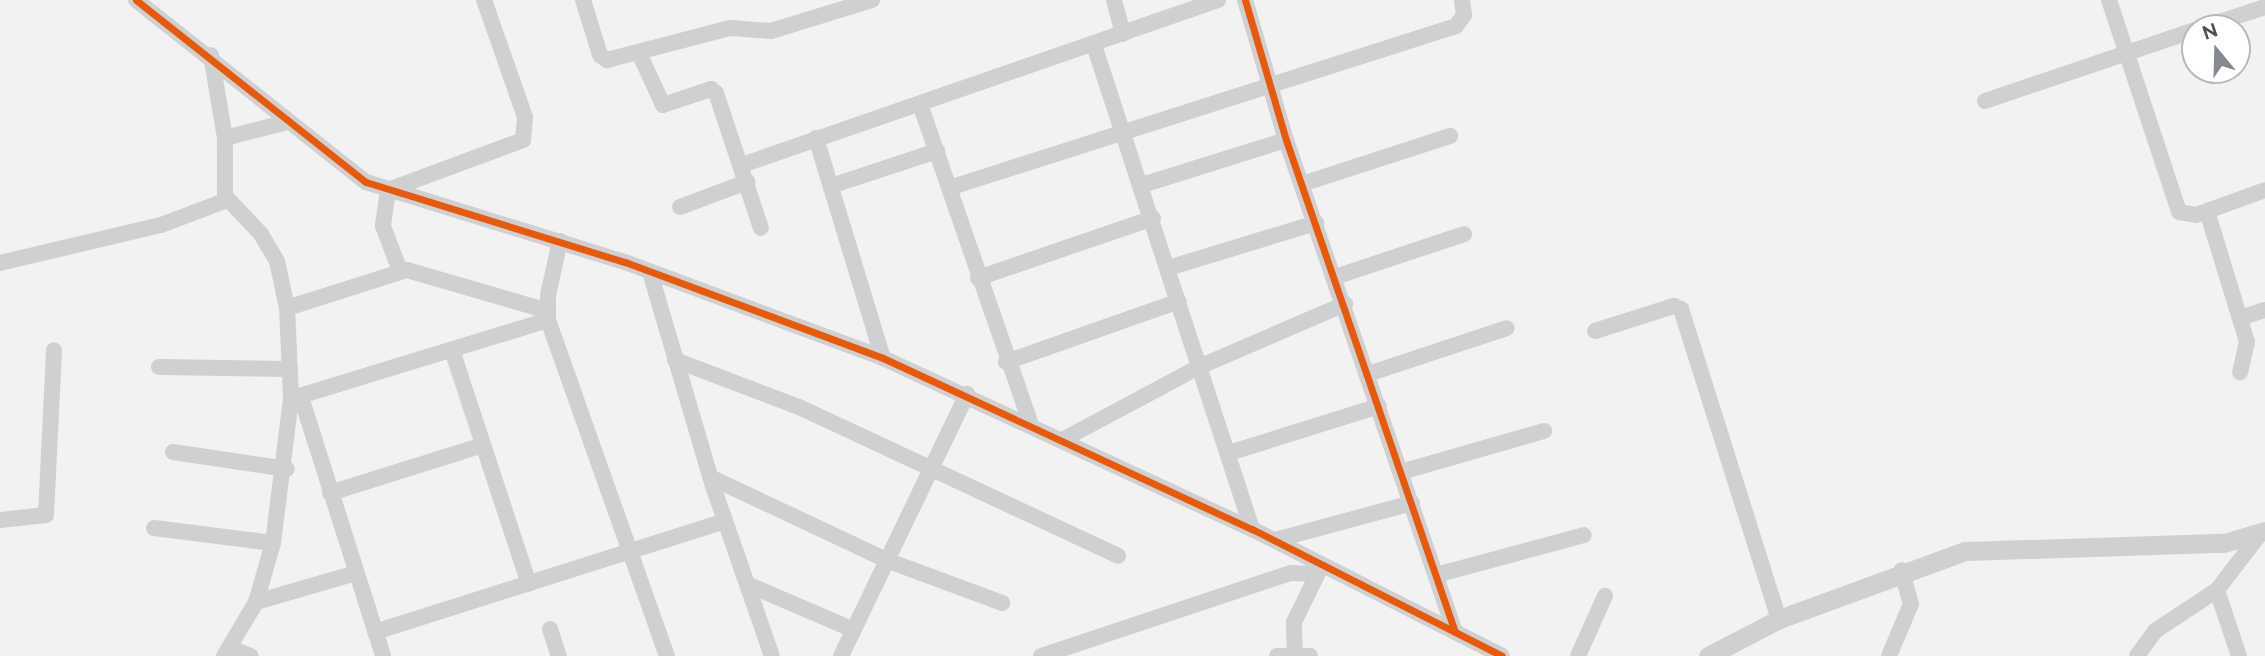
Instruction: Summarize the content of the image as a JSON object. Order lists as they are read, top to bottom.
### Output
{
  "north": "top"
}
